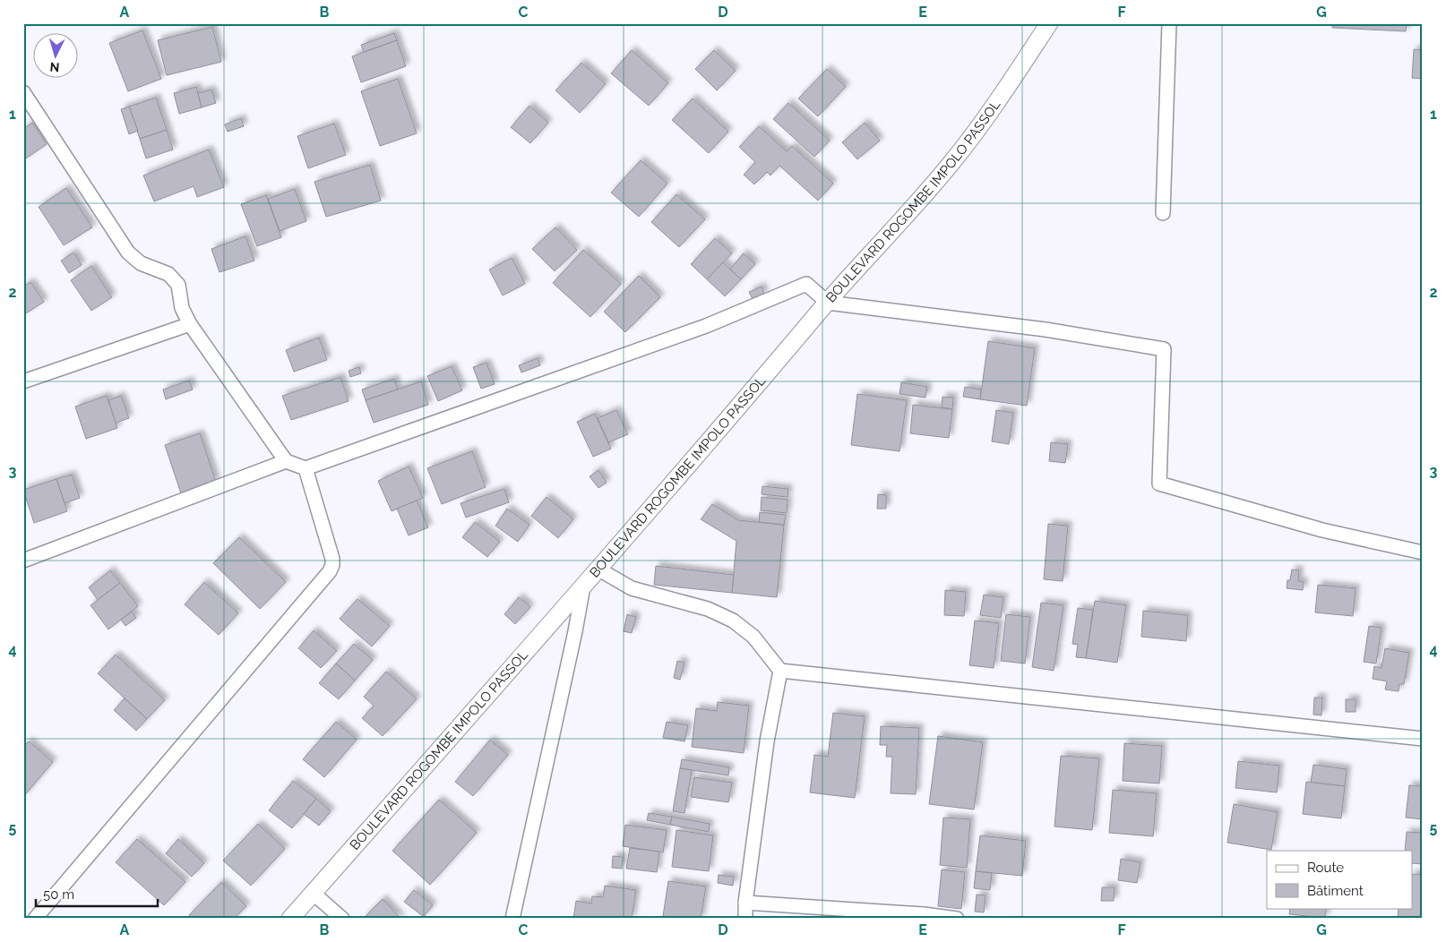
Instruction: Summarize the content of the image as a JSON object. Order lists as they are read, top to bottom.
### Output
{
  "streets": {
    "street": ["BOULEVARD ROGOMBE IMPOLO PASSOL"]
  },
  "legend": ["Route", "Bâtiment"],
  "scale_bar": "50 m",
  "north": "bottom",
  "grid": {
    "columns": [
      "A",
      "B",
      "C",
      "D",
      "E",
      "F",
      "G"
    ],
    "rows": [
      "1",
      "2",
      "3",
      "4",
      "5"
    ]
  }
}
